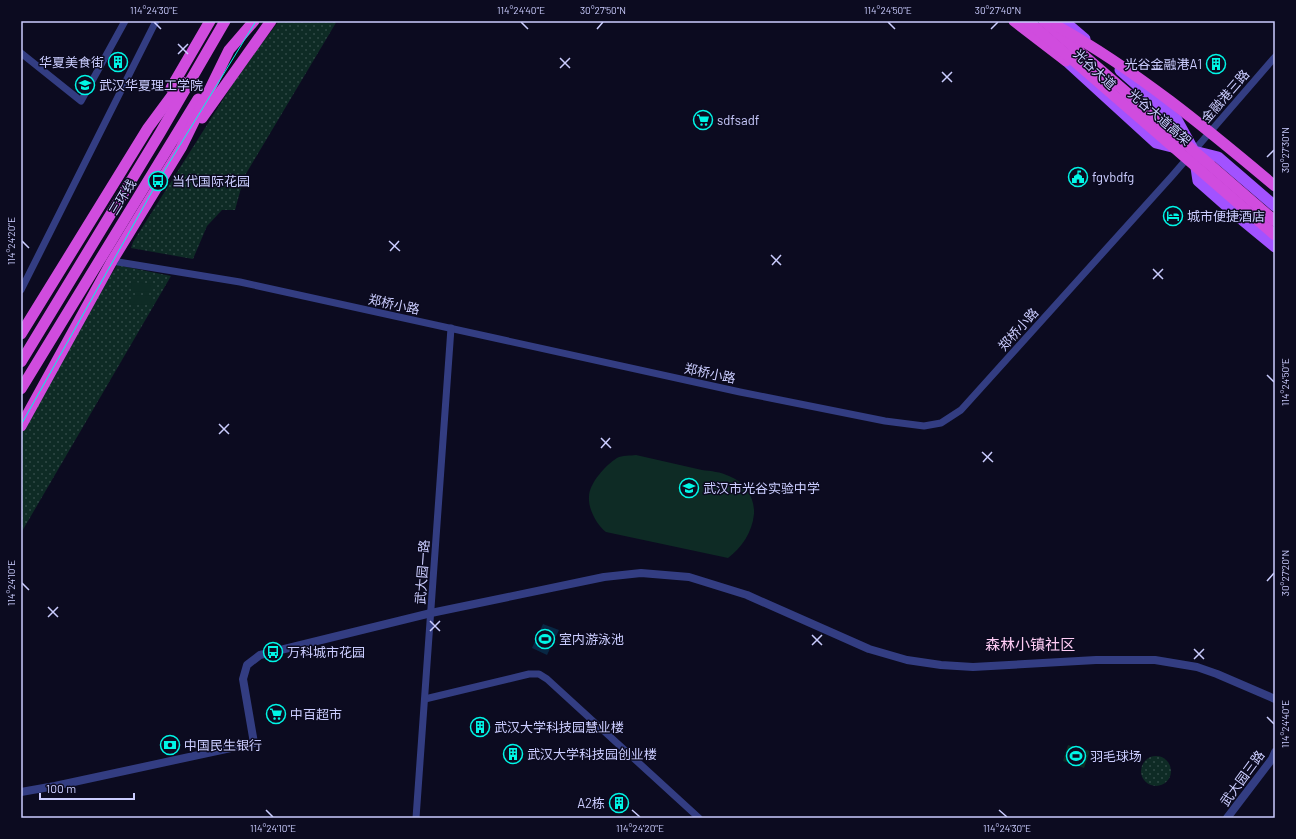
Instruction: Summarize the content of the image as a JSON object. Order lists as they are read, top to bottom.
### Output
{
  "streets": {
    "highway": ["光谷大道高架", "三环线"],
    "main road": ["光谷大道"],
    "street": [
      "金融港三路",
      "郑桥小路",
      "武大园一路",
      "武大园三路"
    ]
  },
  "crossings": [
    ["光谷大道", "金融港三路"],
    ["光谷大道", "郑桥小路"],
    ["金融港三路", "郑桥小路"],
    ["郑桥小路", "武大园一路"]
  ],
  "districts": ["森林小镇社区"],
  "places": {
    "building": [
      "华夏美食街",
      "光谷金融港A1",
      "武汉大学科技园慧业楼",
      "武汉大学科技园创业楼",
      "A2栋"
    ],
    "school or university": ["武汉华夏理工学院", "武汉市光谷实验中学"],
    "supermarket": ["sdfsadf", "中百超市"],
    "public building": ["fgvbdfg"],
    "bus stop": ["当代国际花园", "万科城市花园"],
    "hotel": ["城市便捷酒店"],
    "sports": ["室内游泳池", "羽毛球场"],
    "bank": ["中国民生银行"]
  },
  "scale_bar": "100 m",
  "coordinates": [
    "114°24'30\"E",
    "114°24'40\"E",
    "30°27'50\"N",
    "114°24'50\"E",
    "30°27'40\"N",
    "30°27'30\"N",
    "114°24'20\"E",
    "30°27'20\"N",
    "114°24'10\"E"
  ]
}
